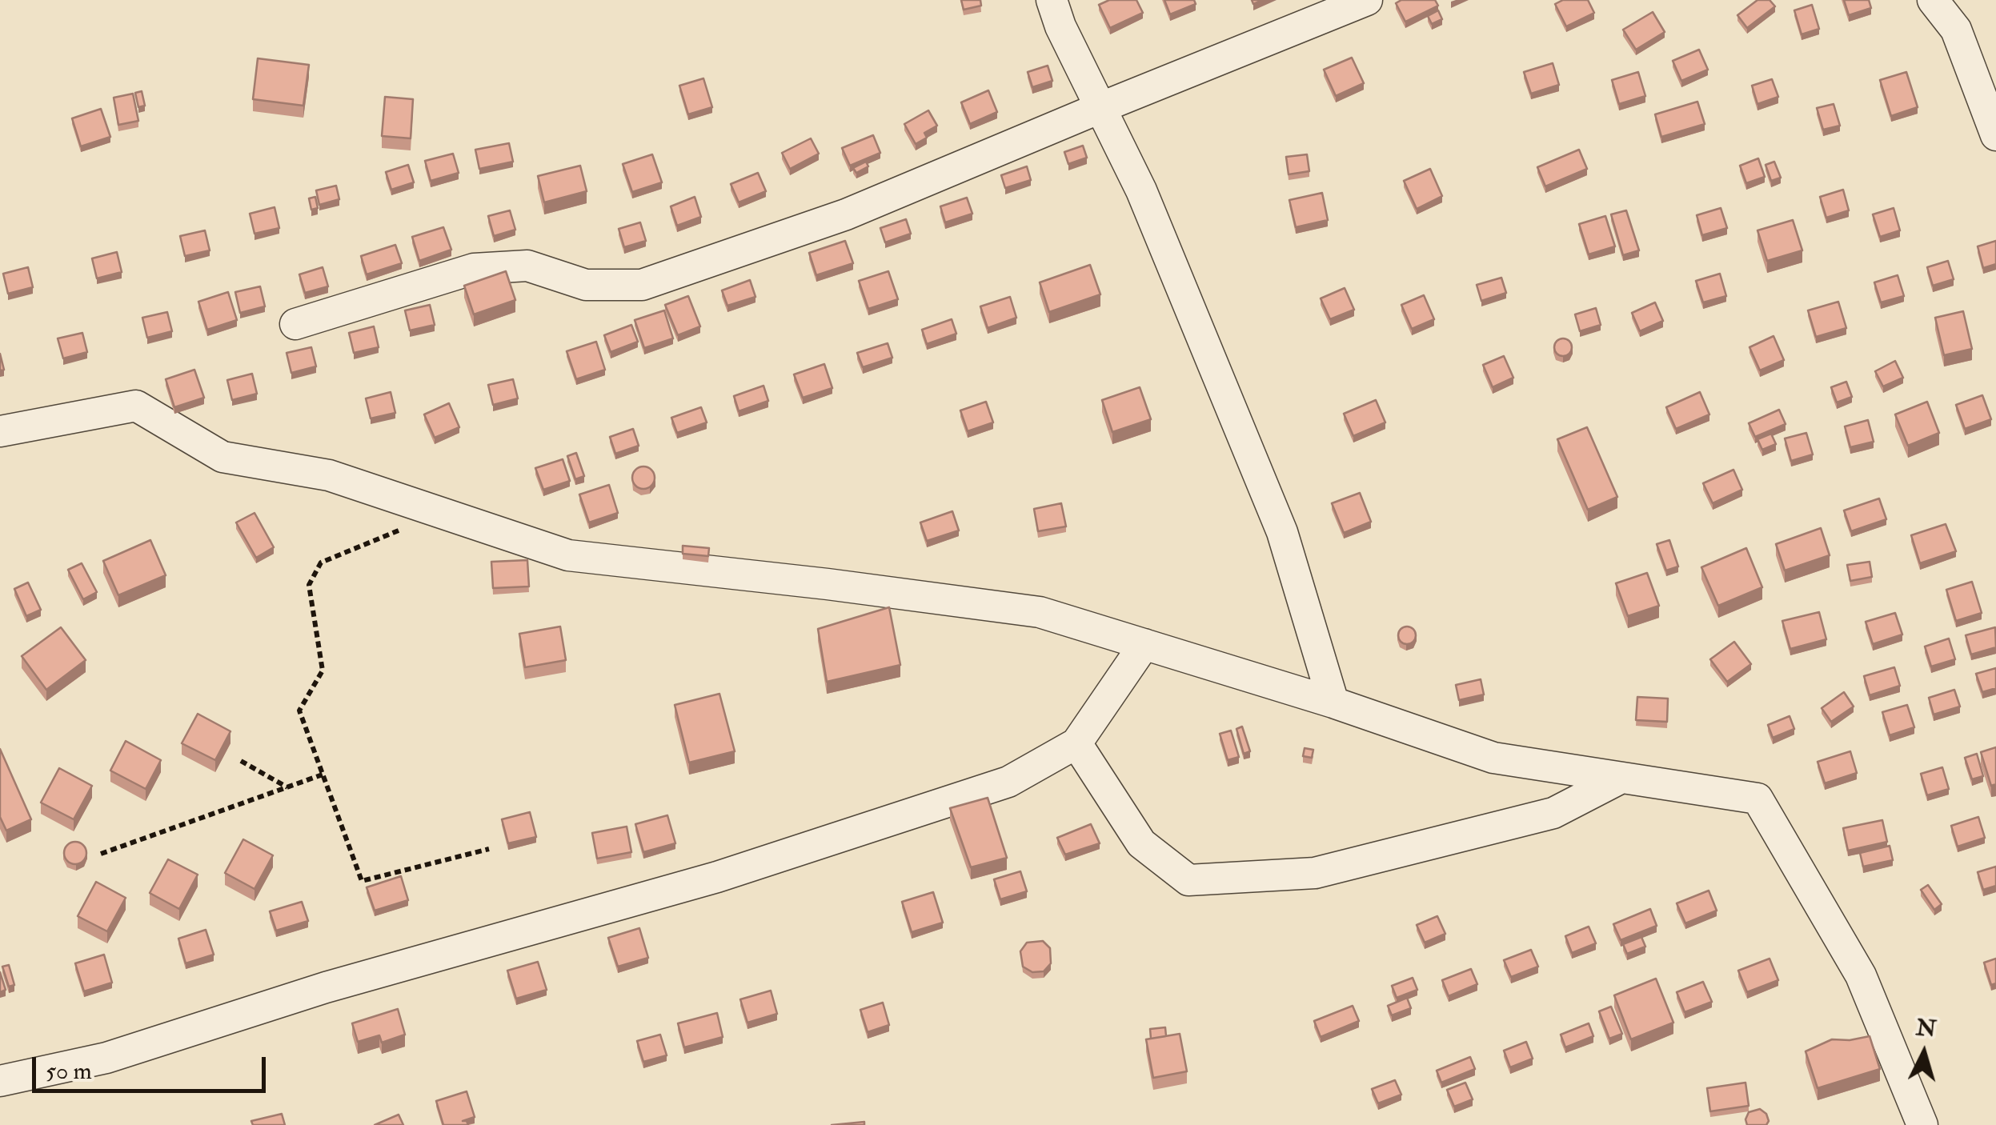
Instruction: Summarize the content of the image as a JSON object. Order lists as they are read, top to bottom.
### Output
{
  "scale_bar": "50 m",
  "north": "top"
}
